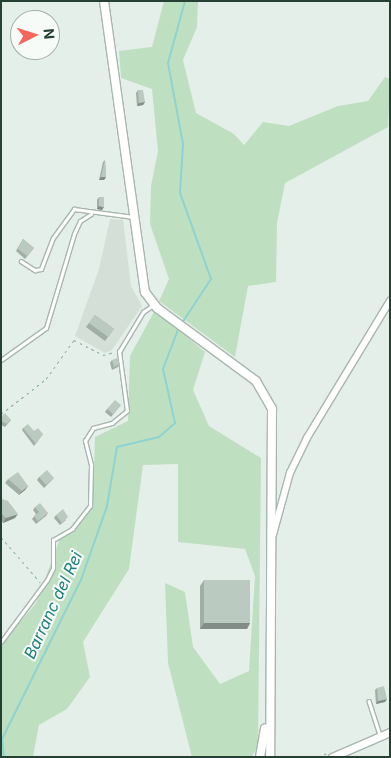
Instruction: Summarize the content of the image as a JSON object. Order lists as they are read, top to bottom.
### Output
{
  "water": ["Barranc del Rei"],
  "north": "right"
}
